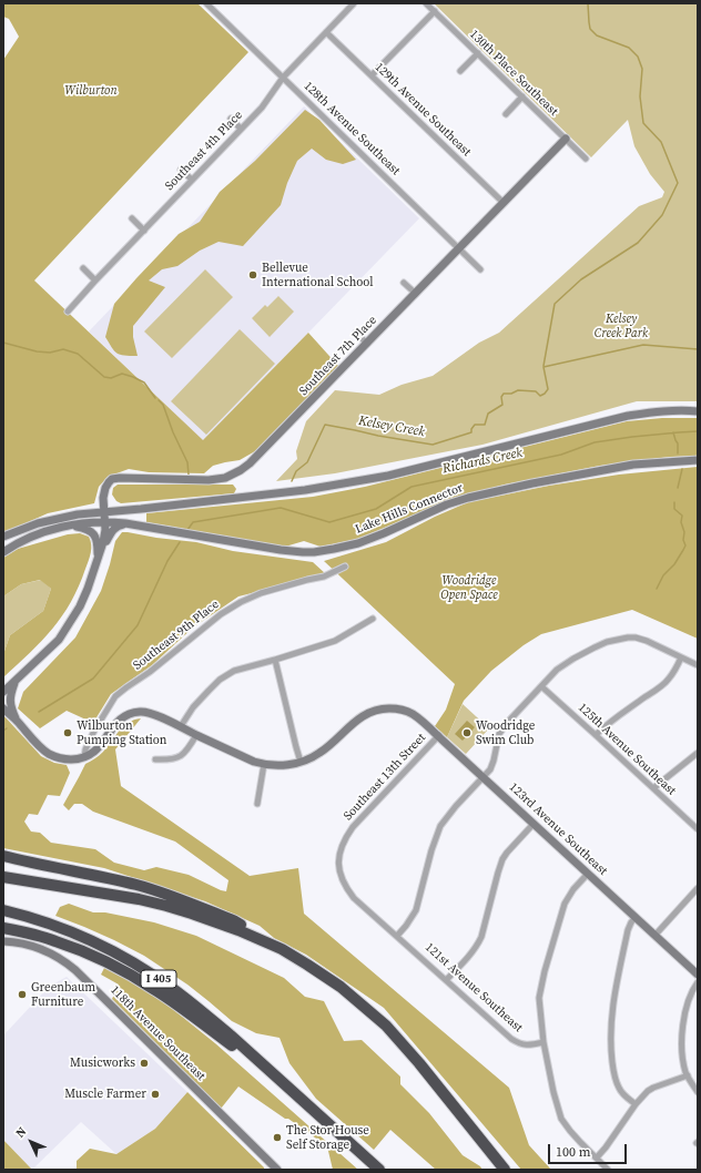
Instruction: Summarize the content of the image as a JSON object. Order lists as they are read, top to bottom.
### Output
{
  "streets": {
    "highway": ["I 405"],
    "street": [
      "130th Place Southeast",
      "129th Avenue Southeast",
      "128th Avenue Southeast",
      "Southeast 4th Place",
      "Southeast 7th Place",
      "Lake Hills Connector",
      "Southeast 9th Place",
      "125th Avenue Southeast",
      "Southeast 13th Street",
      "123rd Avenue Southeast",
      "121st Avenue Southeast",
      "118th Avenue Southeast"
    ]
  },
  "crossings": [
    ["130th Place Southeast", "Southeast 7th Place"],
    ["129th Avenue Southeast", "Southeast 4th Place"],
    ["129th Avenue Southeast", "Southeast 7th Place"],
    ["128th Avenue Southeast", "Southeast 4th Place"],
    ["128th Avenue Southeast", "Southeast 7th Place"],
    ["Southeast 7th Place", "Lake Hills Connector"],
    ["Southeast 13th Street", "123rd Avenue Southeast"],
    ["Southeast 13th Street", "121st Avenue Southeast"]
  ],
  "water": ["Kelsey Creek", "Richards Creek"],
  "parks": ["Wilburton", "Kelsey Creek Park", "Woodridge Open Space"],
  "places": [
    "Bellevue International School",
    "Wilburton Pumping Station",
    "Woodridge Swim Club",
    "Greenbaum Furniture",
    "Musicworks",
    "Muscle Farmer",
    "The Stor House Self Storage"
  ],
  "scale_bar": "100 m",
  "north": "top left"
}
